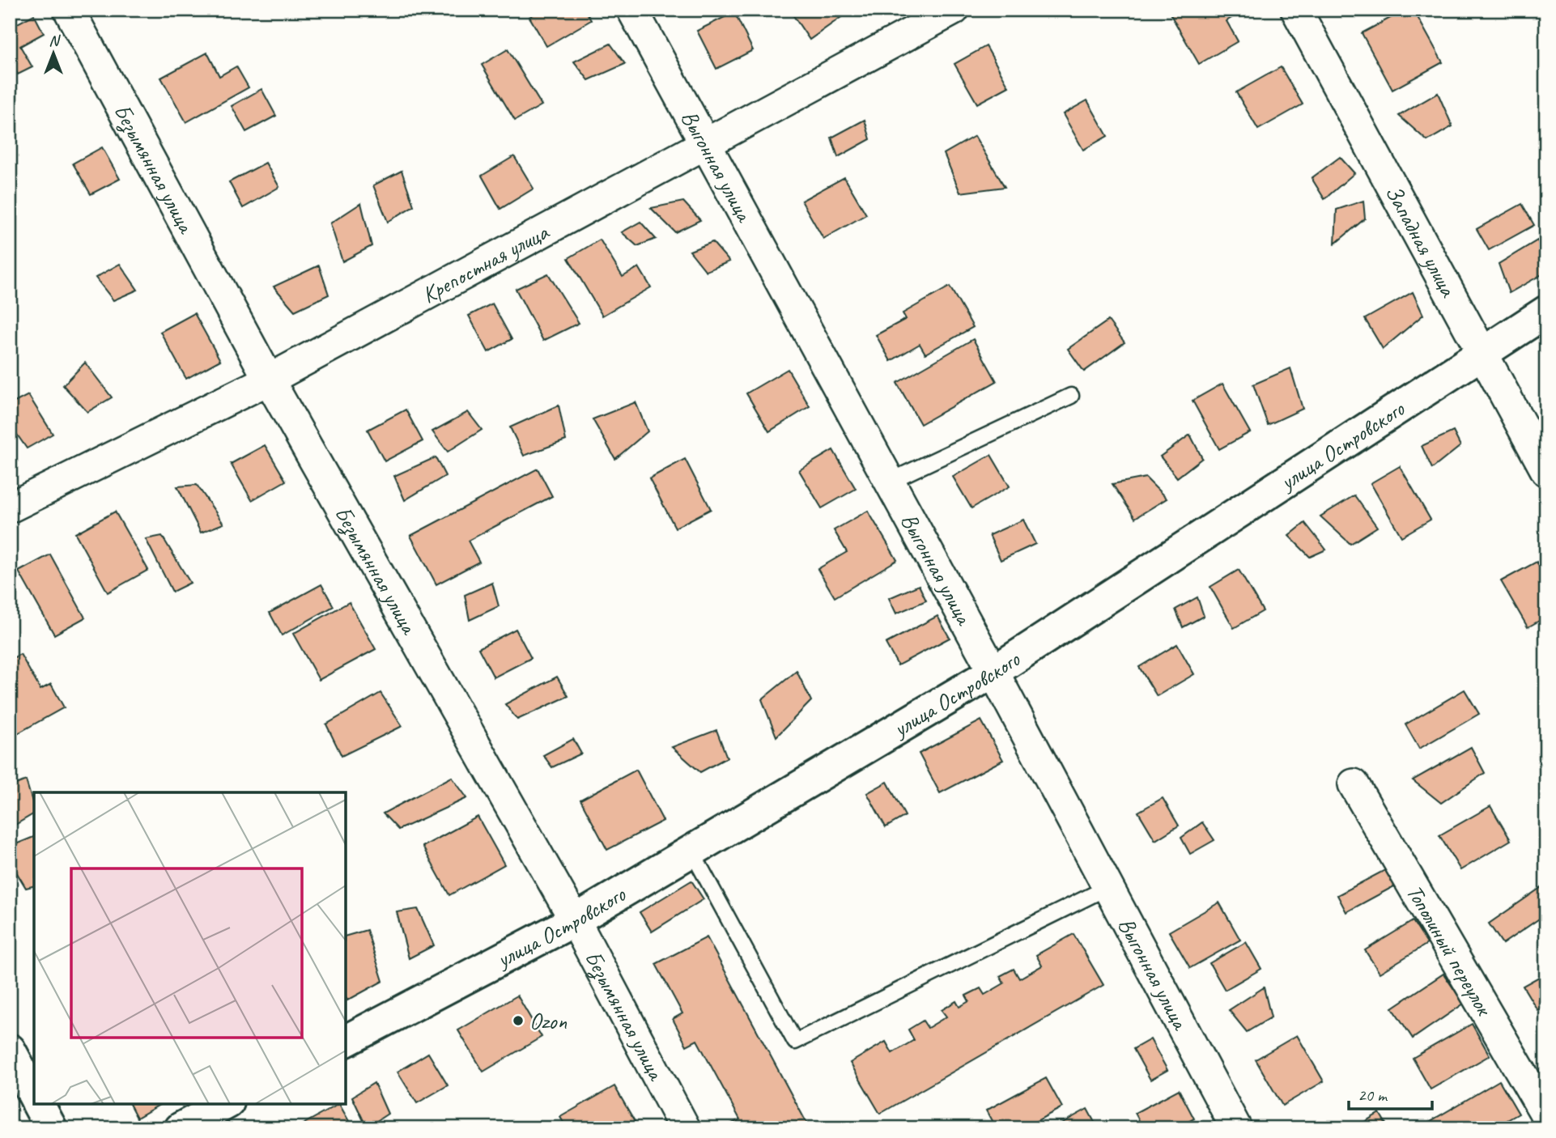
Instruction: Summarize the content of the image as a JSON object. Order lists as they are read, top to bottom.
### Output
{
  "streets": {
    "street": [
      "Выгонная улица",
      "Безымянная улица",
      "Западная улица",
      "Крепостная улица",
      "улица Островского",
      "Тополиный переулок"
    ]
  },
  "crossings": [
    ["Выгонная улица", "Крепостная улица"],
    ["Выгонная улица", "улица Островского"],
    ["Безымянная улица", "Крепостная улица"],
    ["Безымянная улица", "улица Островского"],
    ["Западная улица", "улица Островского"]
  ],
  "places": ["Ozon"],
  "scale_bar": "20 m",
  "north": "top"
}
